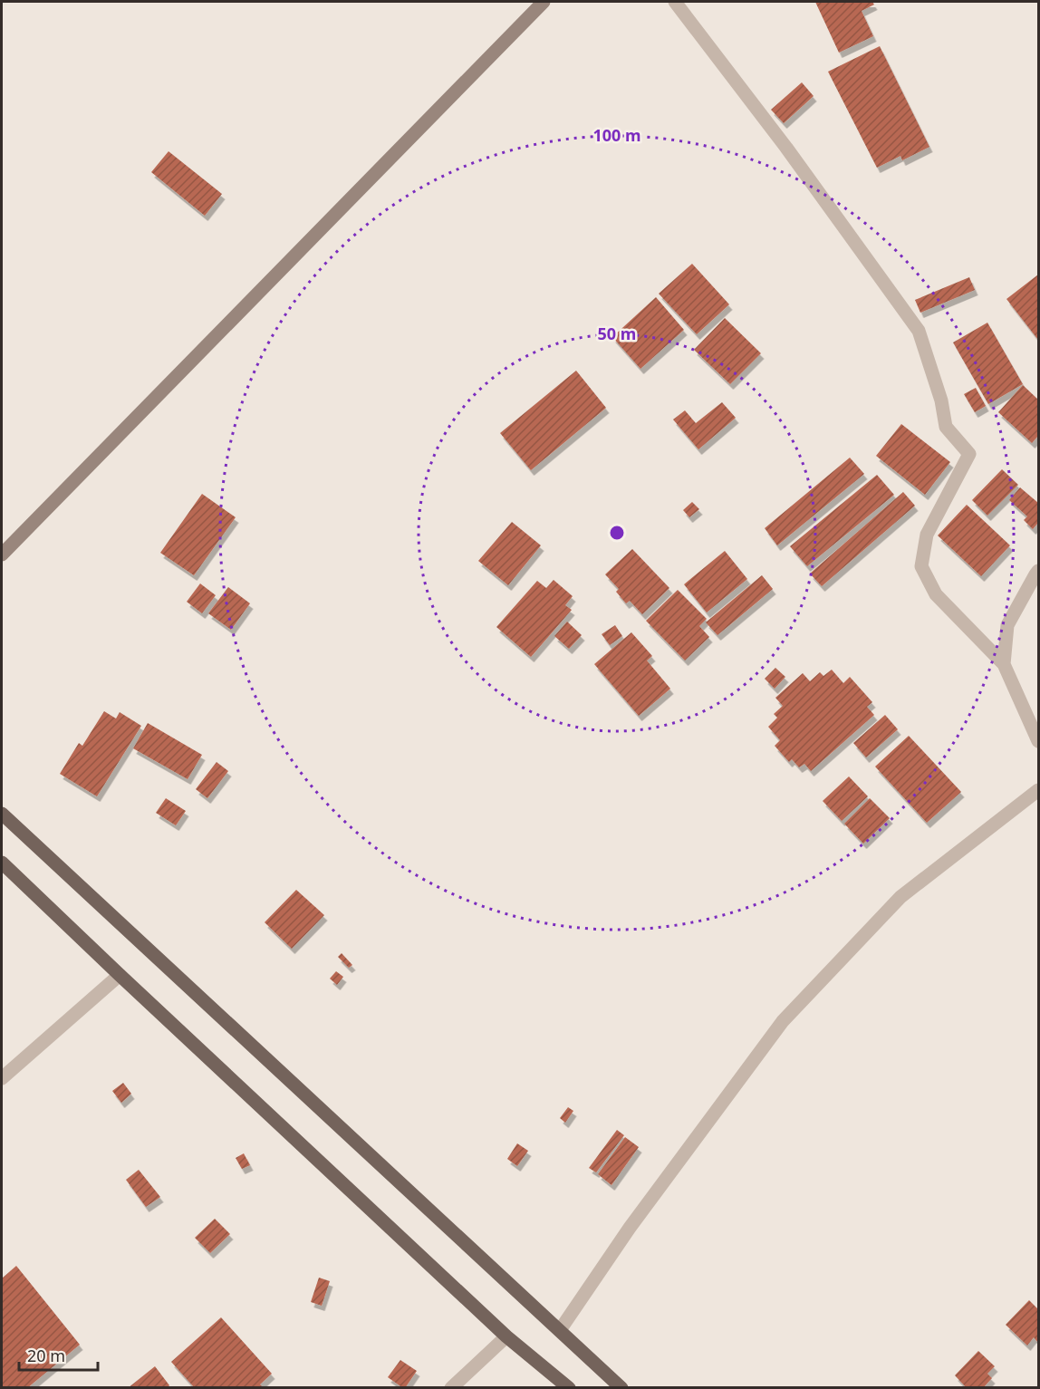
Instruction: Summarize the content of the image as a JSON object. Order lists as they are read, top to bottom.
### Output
{
  "scale_bar": "20 m",
  "rings": ["100 m", "50 m"]
}
